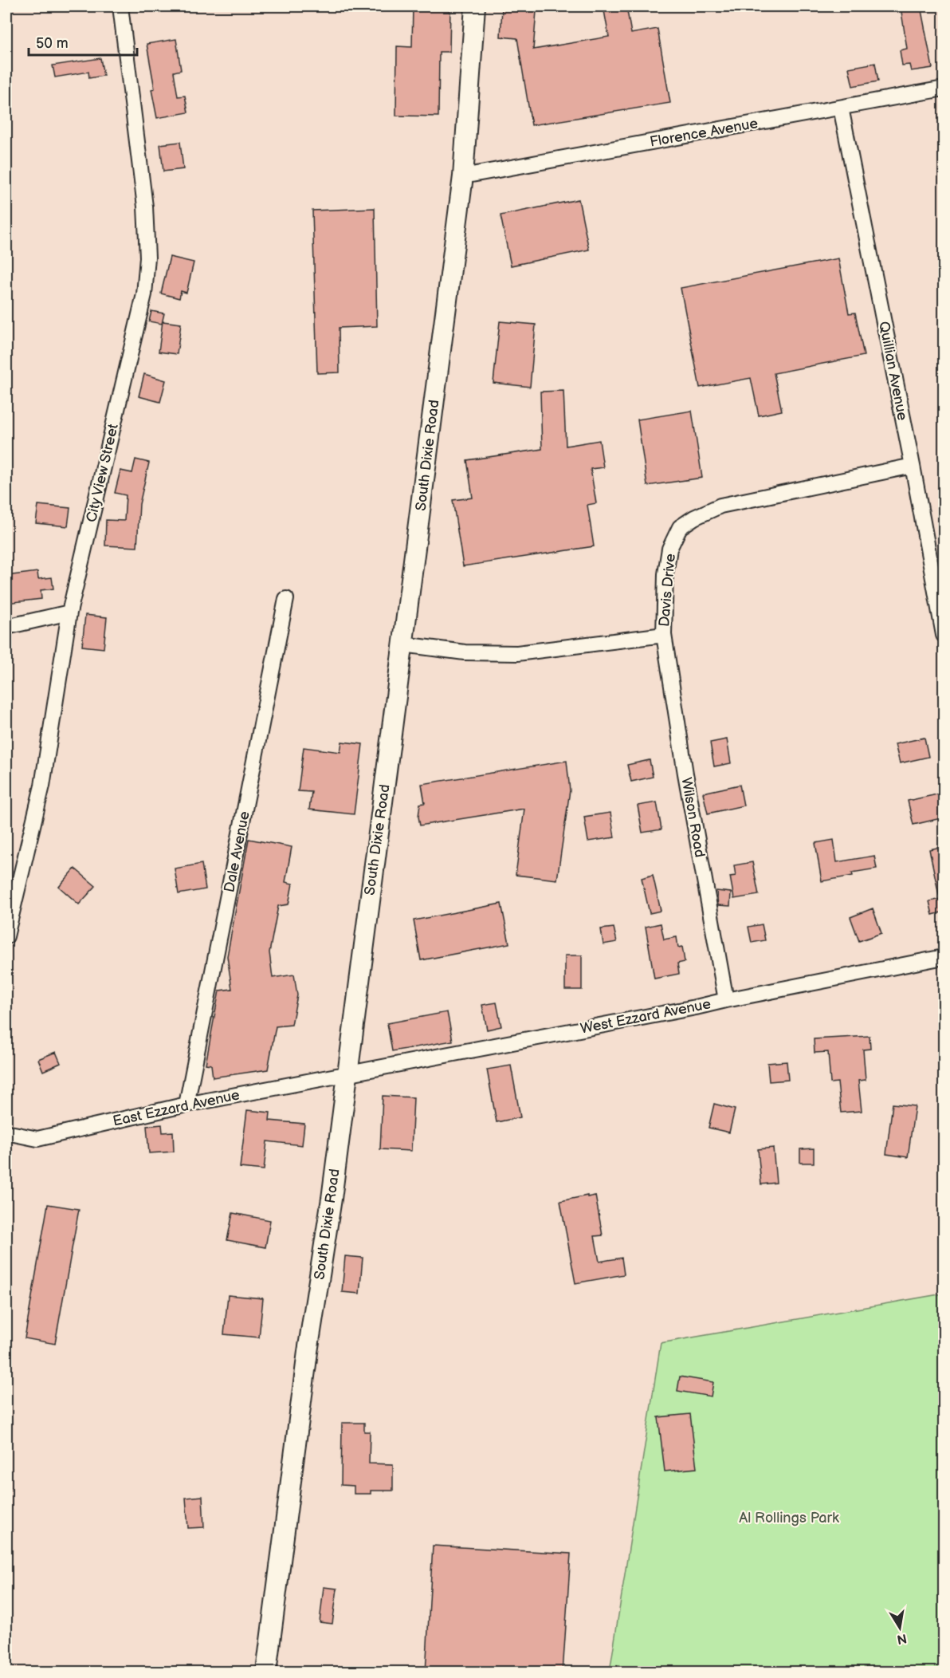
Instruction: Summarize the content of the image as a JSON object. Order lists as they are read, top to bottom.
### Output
{
  "streets": {
    "main road": ["South Dixie Road"],
    "street": [
      "Florence Avenue",
      "Quillian Avenue",
      "City View Street",
      "Davis Drive",
      "Wilson Road",
      "Dale Avenue",
      "West Ezzard Avenue",
      "East Ezzard Avenue"
    ]
  },
  "crossings": [
    ["Florence Avenue", "Quillian Avenue"],
    ["Florence Avenue", "South Dixie Road"],
    ["Quillian Avenue", "Davis Drive"],
    ["South Dixie Road", "Davis Drive"],
    ["South Dixie Road", "West Ezzard Avenue"],
    ["South Dixie Road", "East Ezzard Avenue"],
    ["Davis Drive", "Wilson Road"],
    ["Wilson Road", "West Ezzard Avenue"],
    ["Dale Avenue", "East Ezzard Avenue"],
    ["West Ezzard Avenue", "East Ezzard Avenue"]
  ],
  "parks": ["Al Rollings Park"],
  "scale_bar": "50 m",
  "north": "bottom"
}
